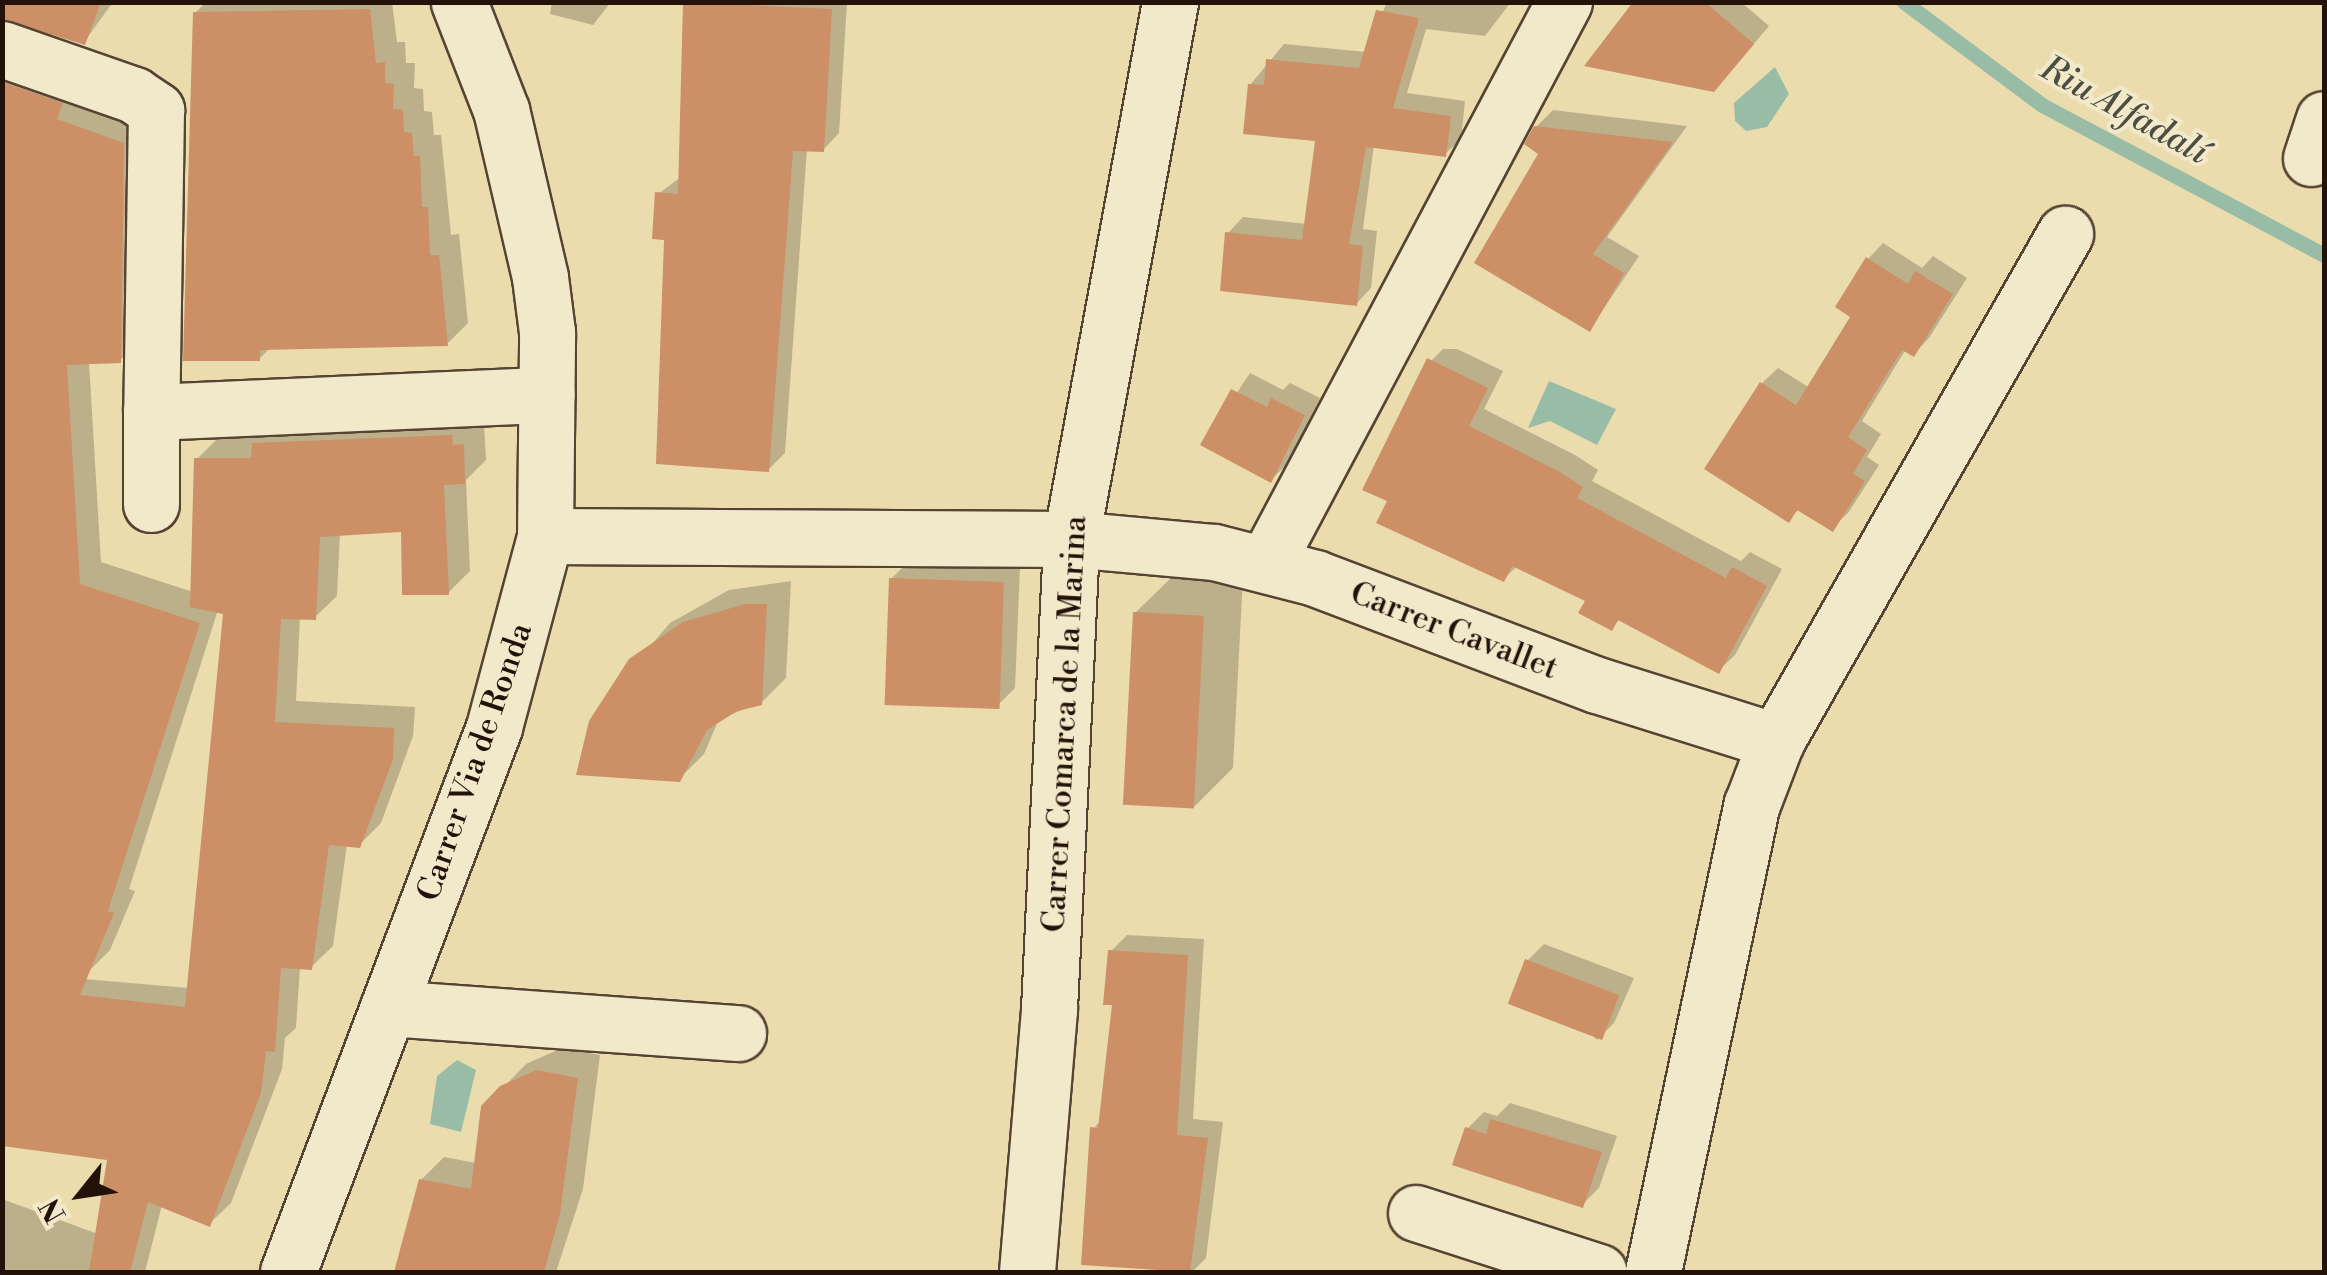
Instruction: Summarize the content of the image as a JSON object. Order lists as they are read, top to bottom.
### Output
{
  "streets": {
    "street": ["Carrer Cavallet", "Carrer Comarca de la Marina", "Carrer Via de Ronda"]
  },
  "crossings": [
    ["Carrer Cavallet", "Carrer Comarca de la Marina"],
    ["Carrer Cavallet", "Carrer Via de Ronda"]
  ],
  "water": ["Riu Alfadalí"],
  "north": "bottom left"
}
